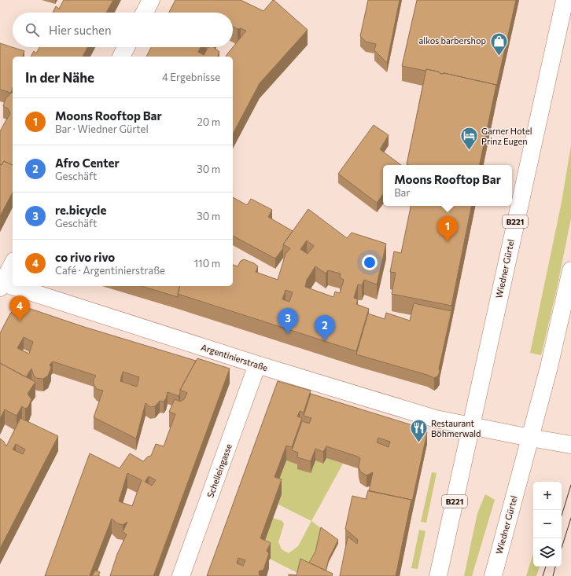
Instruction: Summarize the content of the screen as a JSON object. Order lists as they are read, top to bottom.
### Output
{
  "streets": {
    "main road": [
      "B221",
      "Wiedner Gürtel",
      "Argentinierstraße",
      "Schelleingasse"
    ]
  },
  "crossings": [
    ["Wiedner Gürtel", "Argentinierstraße"],
    ["Argentinierstraße", "Schelleingasse"]
  ],
  "places": {
    "shop": ["alkos barbershop"],
    "hotel": ["Garner Hotel Prinz Eugen"],
    "restaurant": ["Restaurant Böhmerwald"]
  },
  "page": {
    "search": "Hier suchen",
    "heading": ["In der Nähe", "4 Ergebnisse"],
    "list": [
      {
        "mark": "1",
        "name": "Moons Rooftop Bar",
        "note": "Bar · Wiedner Gürtel",
        "value": "20 m"
      },
      {
        "mark": "2",
        "name": "Afro Center",
        "note": "Geschäft",
        "value": "30 m"
      },
      {
        "mark": "3",
        "name": "re.bicycle",
        "note": "Geschäft",
        "value": "30 m"
      },
      {
        "mark": "4",
        "name": "co rivo rivo",
        "note": "Café · Argentinierstraße",
        "value": "110 m"
      }
    ],
    "popup": ["Moons Rooftop Bar", "Bar"],
    "pins": [
      "1",
      "4",
      "3",
      "2"
    ],
    "map_buttons": ["+", "−"]
  }
}
